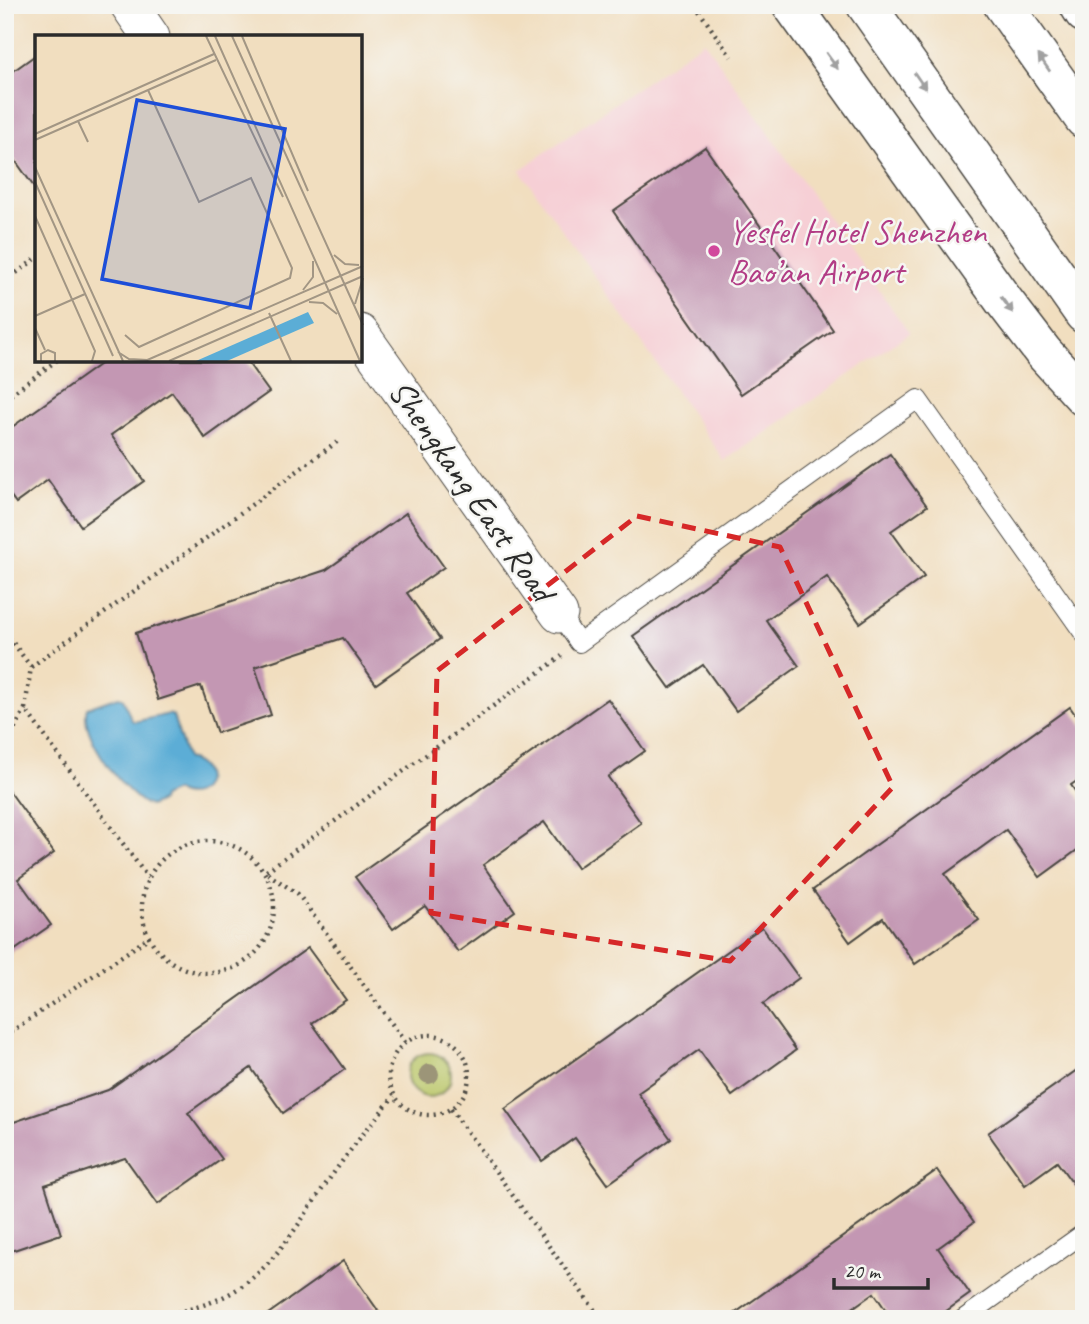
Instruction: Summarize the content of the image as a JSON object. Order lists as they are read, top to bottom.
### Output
{
  "streets": {
    "street": ["Shengkang East Road"]
  },
  "places": ["Yesfel Hotel Shenzhen Bao’an Airport"],
  "scale_bar": "20 m"
}
